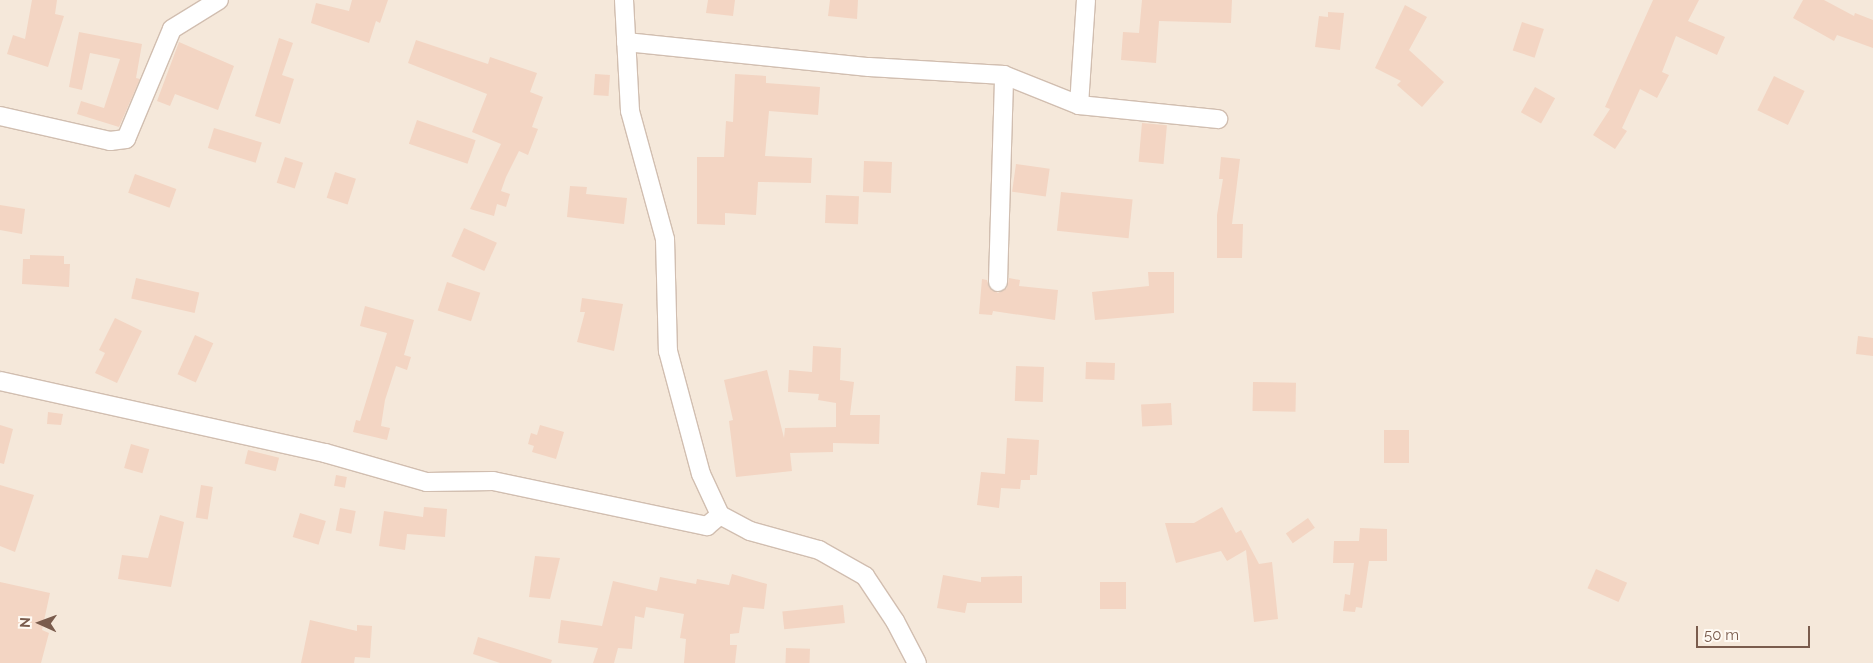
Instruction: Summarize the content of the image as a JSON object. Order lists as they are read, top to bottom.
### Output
{
  "scale_bar": "50 m",
  "north": "left"
}
